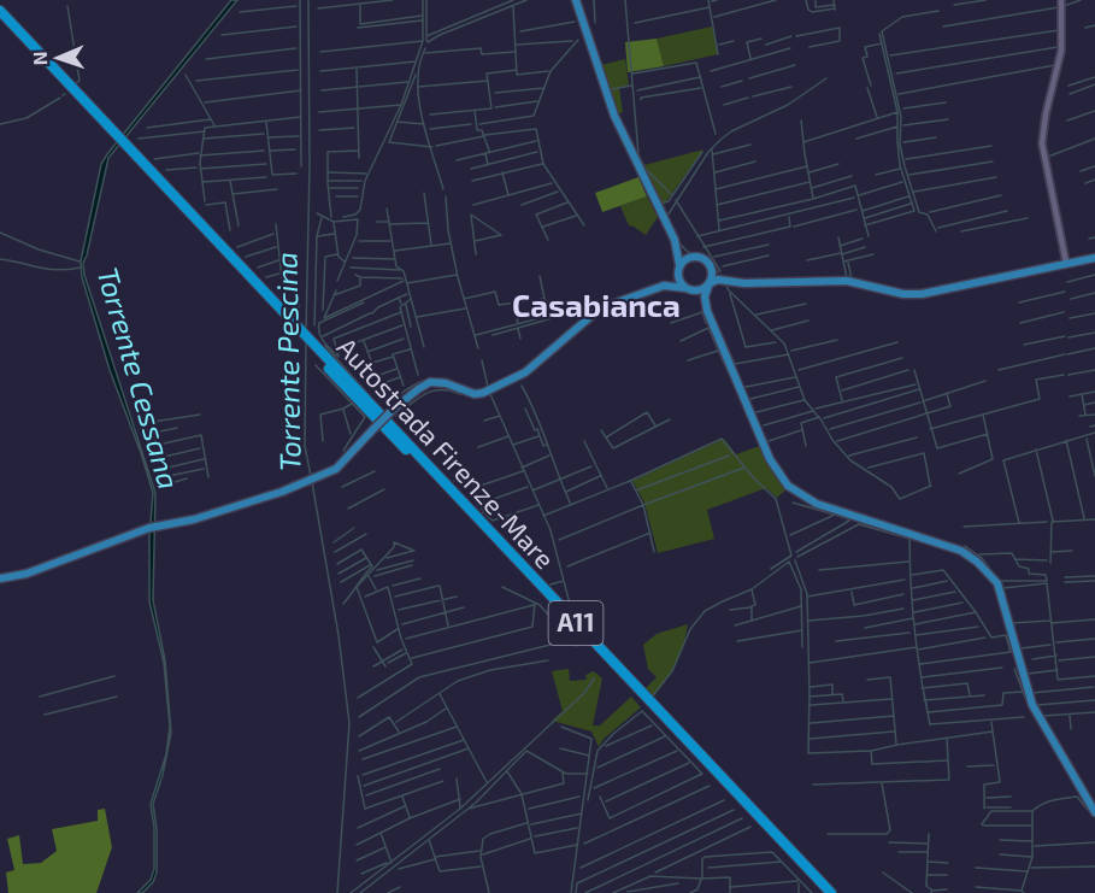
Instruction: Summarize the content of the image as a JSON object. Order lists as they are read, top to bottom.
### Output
{
  "streets": {
    "highway": ["Autostrada Firenze-Mare", "A11"]
  },
  "districts": ["Casabianca"],
  "water": ["Torrente Pescina", "Torrente Cessana"],
  "north": "left"
}
